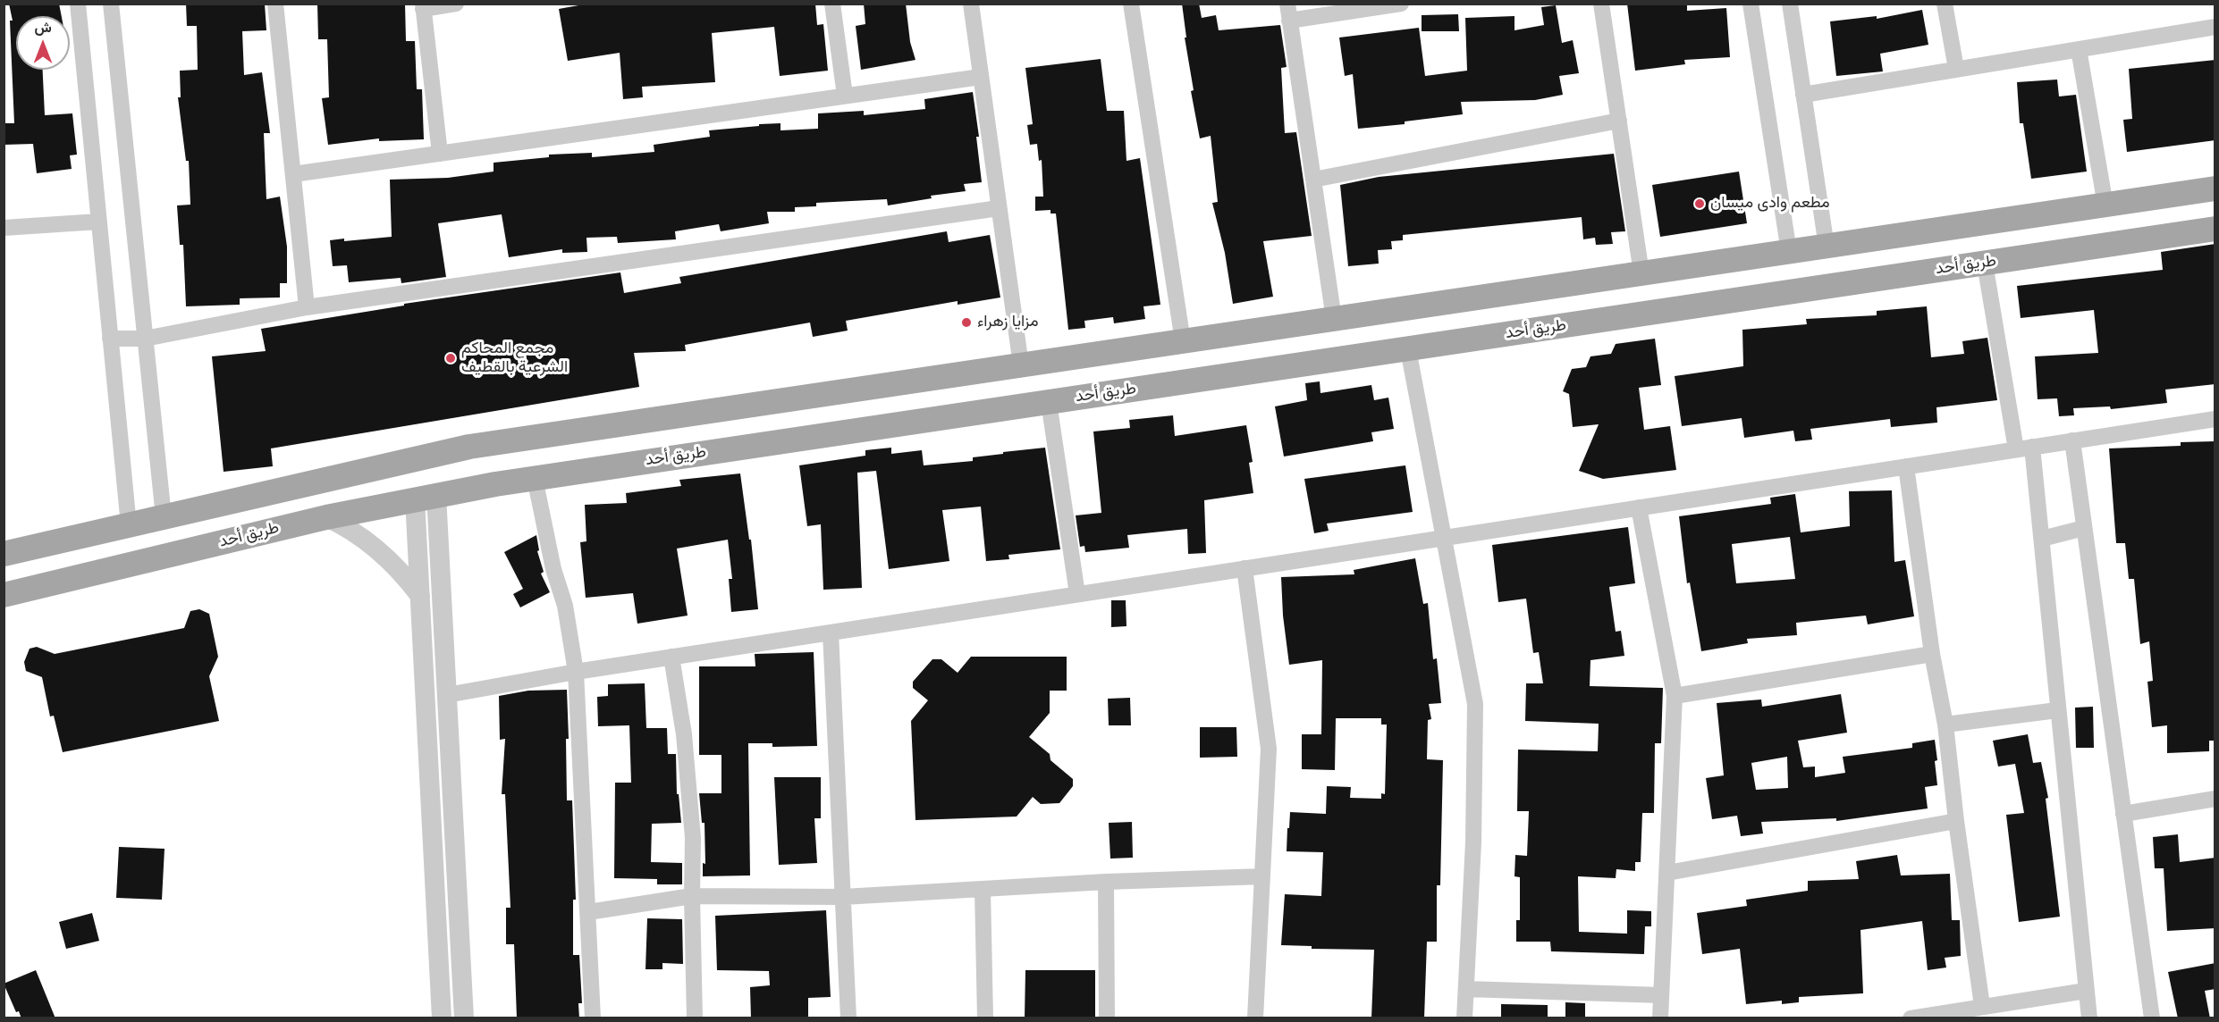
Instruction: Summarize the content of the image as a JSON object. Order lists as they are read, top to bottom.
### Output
{
  "streets": {
    "main road": ["طريق أحد"]
  },
  "places": ["مطعم وادى ميسان", "مزايا زهراء", "مجمع المحاكم الشرعية بالقطيف"],
  "north": "top"
}
